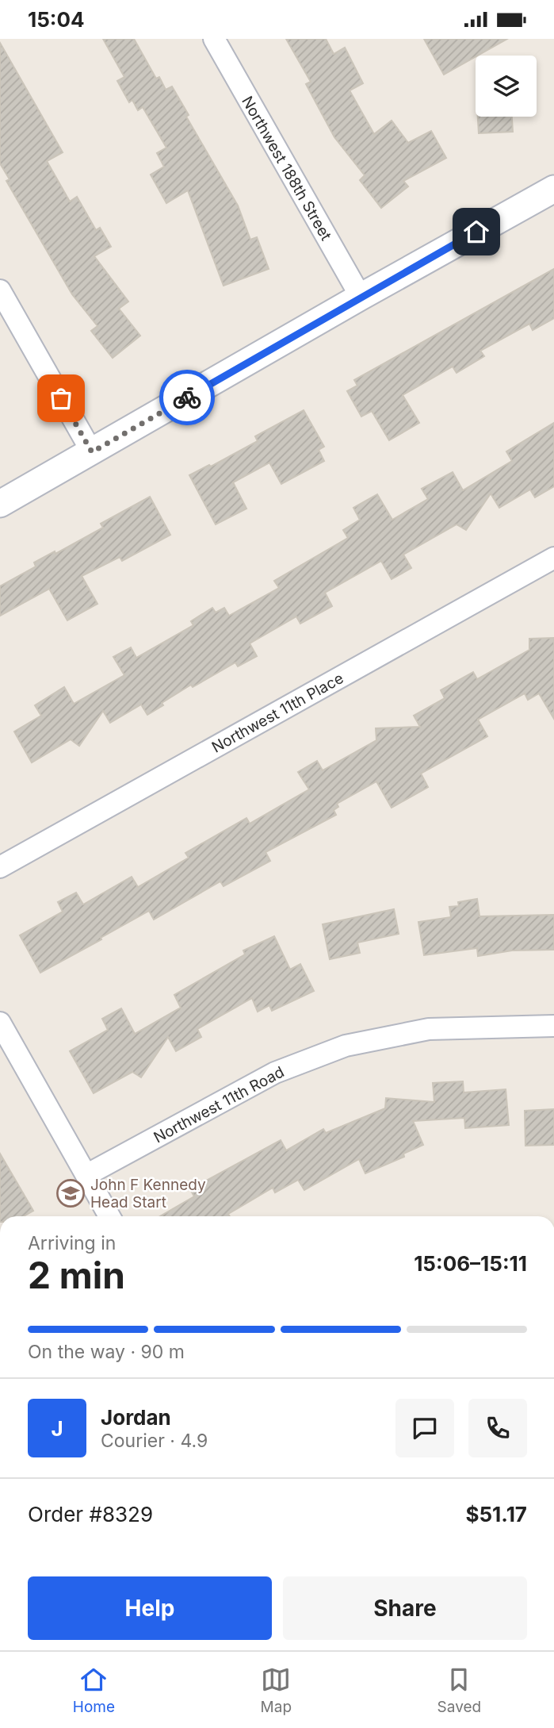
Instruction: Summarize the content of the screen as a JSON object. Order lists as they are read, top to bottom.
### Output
{
  "streets": {
    "street": ["Northwest 188th Street", "Northwest 11th Place", "Northwest 11th Road"]
  },
  "places": {
    "school or university": ["John F Kennedy Head Start"]
  },
  "page": {
    "status": "15:04",
    "heading": ["2 min", "Arriving in", "15:06–15:11"],
    "panel": [
      "Jordan",
      "Courier · 4.9",
      "Order #8329",
      "$51.17"
    ],
    "bar": "On the way · 90 m",
    "round": "J",
    "buttons": ["Help", "Share"],
    "tabs": ["Home", "Map", "Saved"]
  }
}
